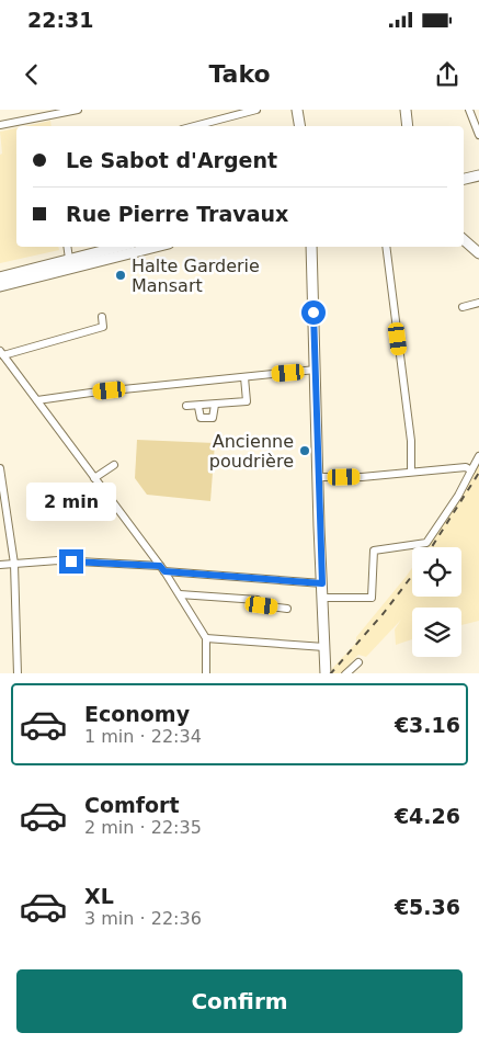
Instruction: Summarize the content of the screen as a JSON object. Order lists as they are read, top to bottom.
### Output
{
  "places": ["Halte Garderie Mansart", "Ancienne poudrière"],
  "page": {
    "status": "22:31",
    "header": "Tako",
    "banner": ["Le Sabot d'Argent", "Rue Pierre Travaux"],
    "bubble": "2 min",
    "list": [
      {
        "name": "Economy",
        "note": "1 min · 22:34",
        "value": "€3.16"
      },
      {
        "name": "Comfort",
        "note": "2 min · 22:35",
        "value": "€4.26"
      },
      {
        "name": "XL",
        "note": "3 min · 22:36",
        "value": "€5.36"
      }
    ],
    "buttons": "Confirm"
  }
}
